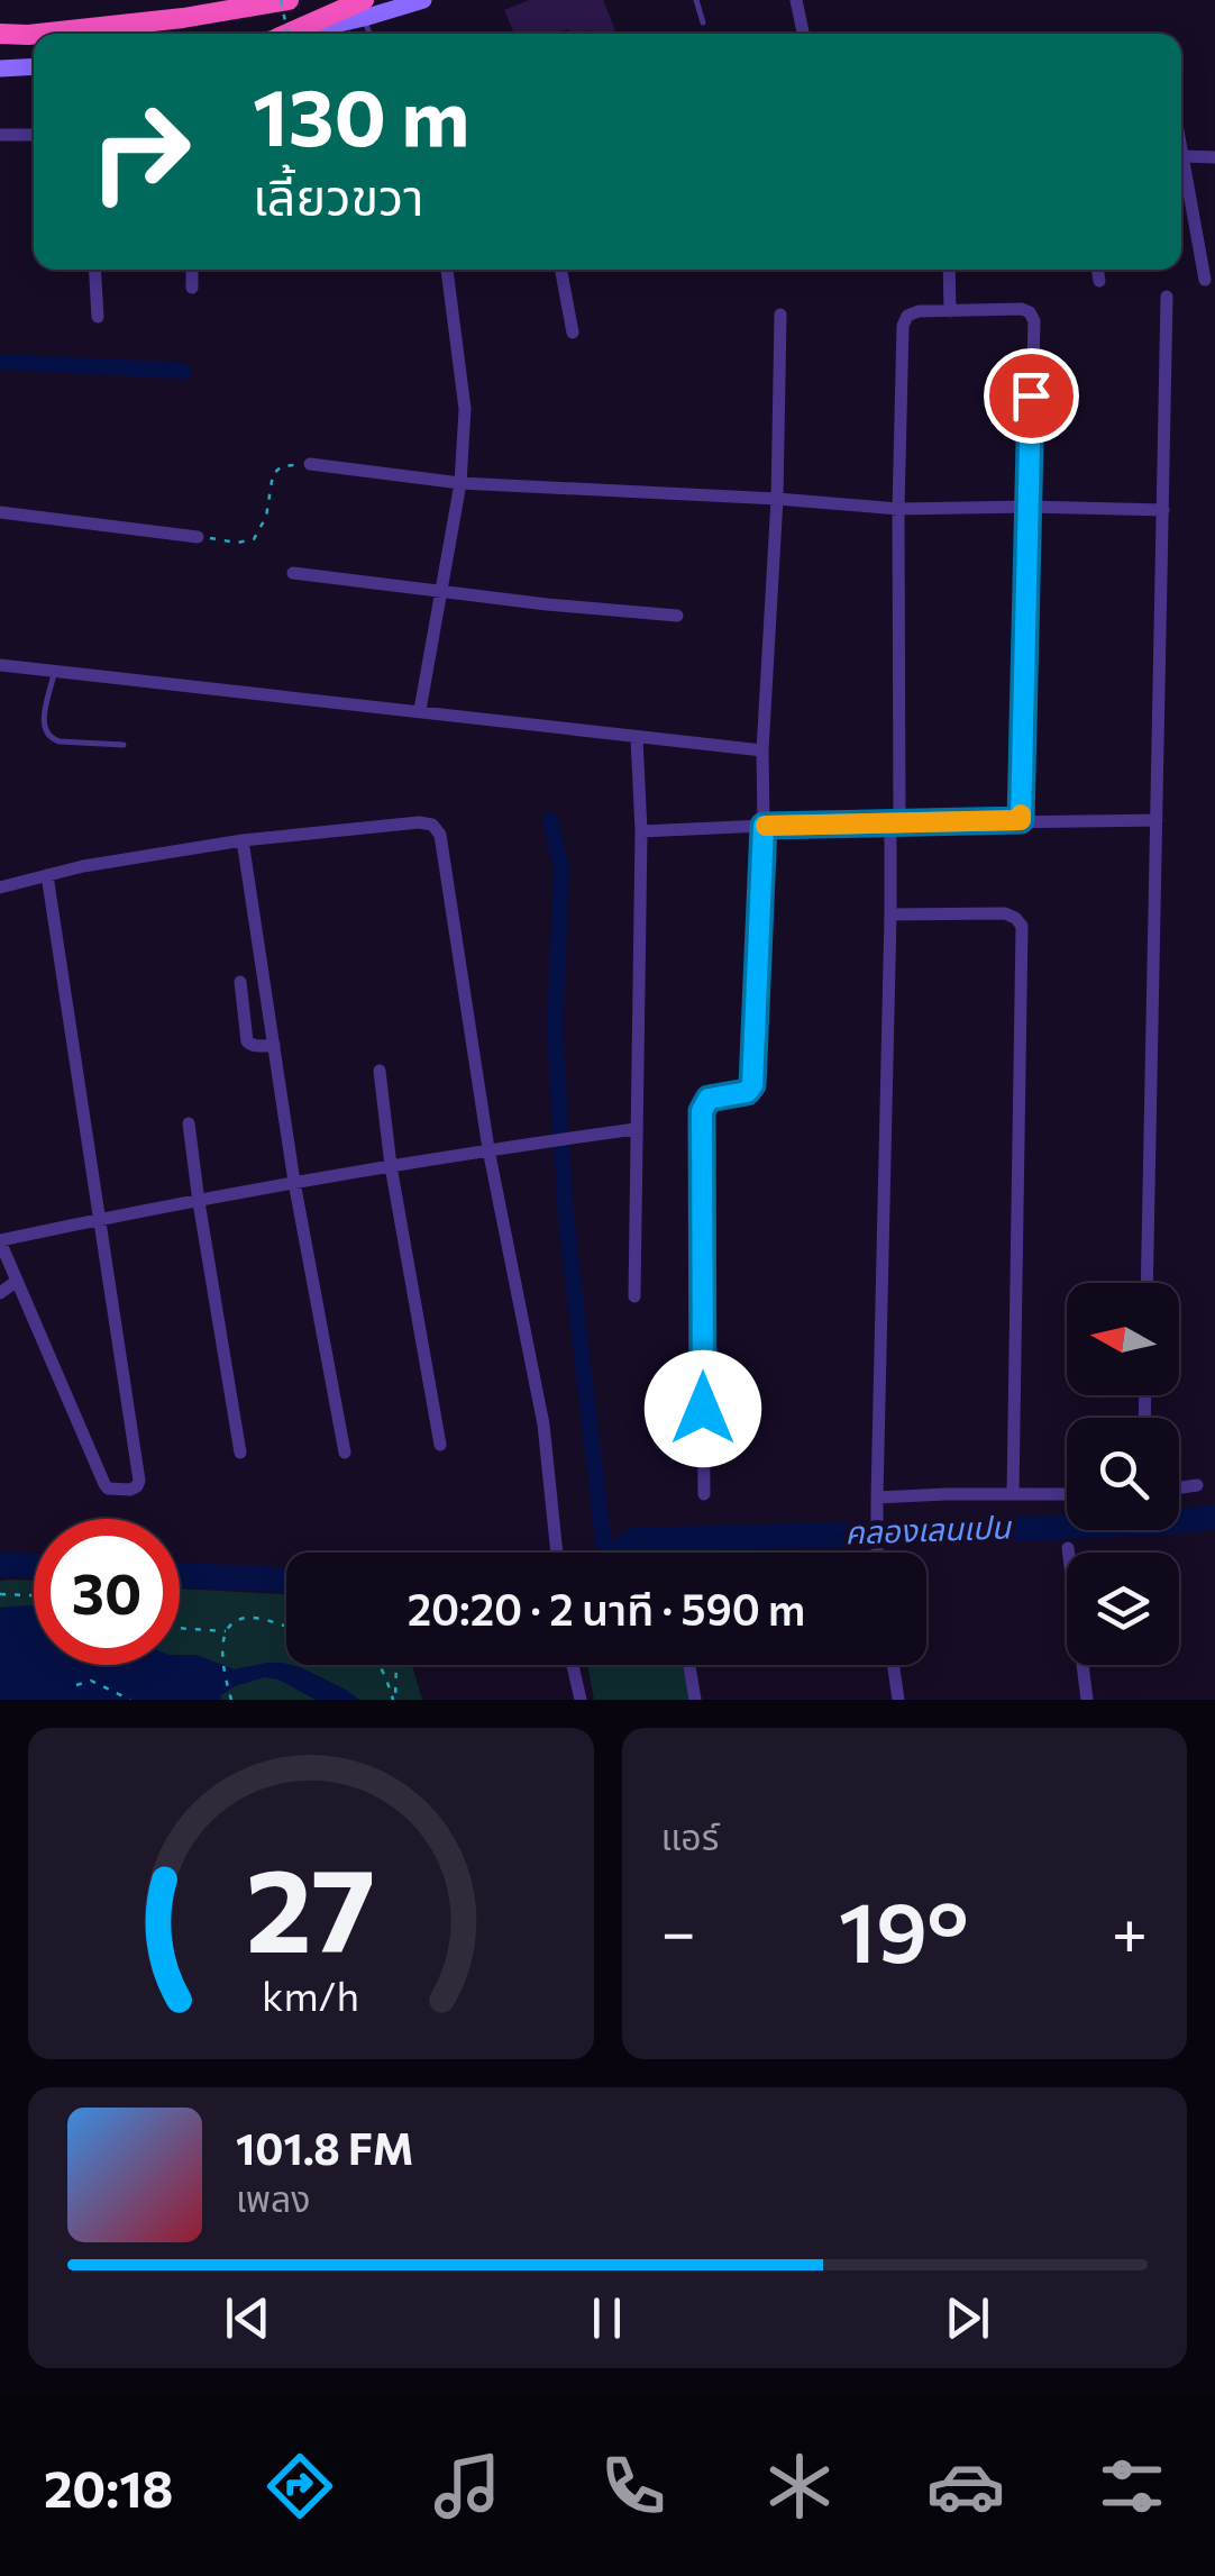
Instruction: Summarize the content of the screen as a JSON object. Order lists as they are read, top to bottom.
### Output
{
  "water": ["คลองเลนเปน"],
  "north": "left",
  "page": {
    "turn": ["130 m", "เลี้ยวขวา"],
    "limit": "30",
    "trip": "20:20 · 2 นาที · 590 m",
    "tile": "แอร์",
    "heat": ["−", "19°", "+"],
    "song": ["101.8 FM", "เพลง"],
    "tabs": "20:18",
    "gauge": ["27", "km/h"]
  }
}
